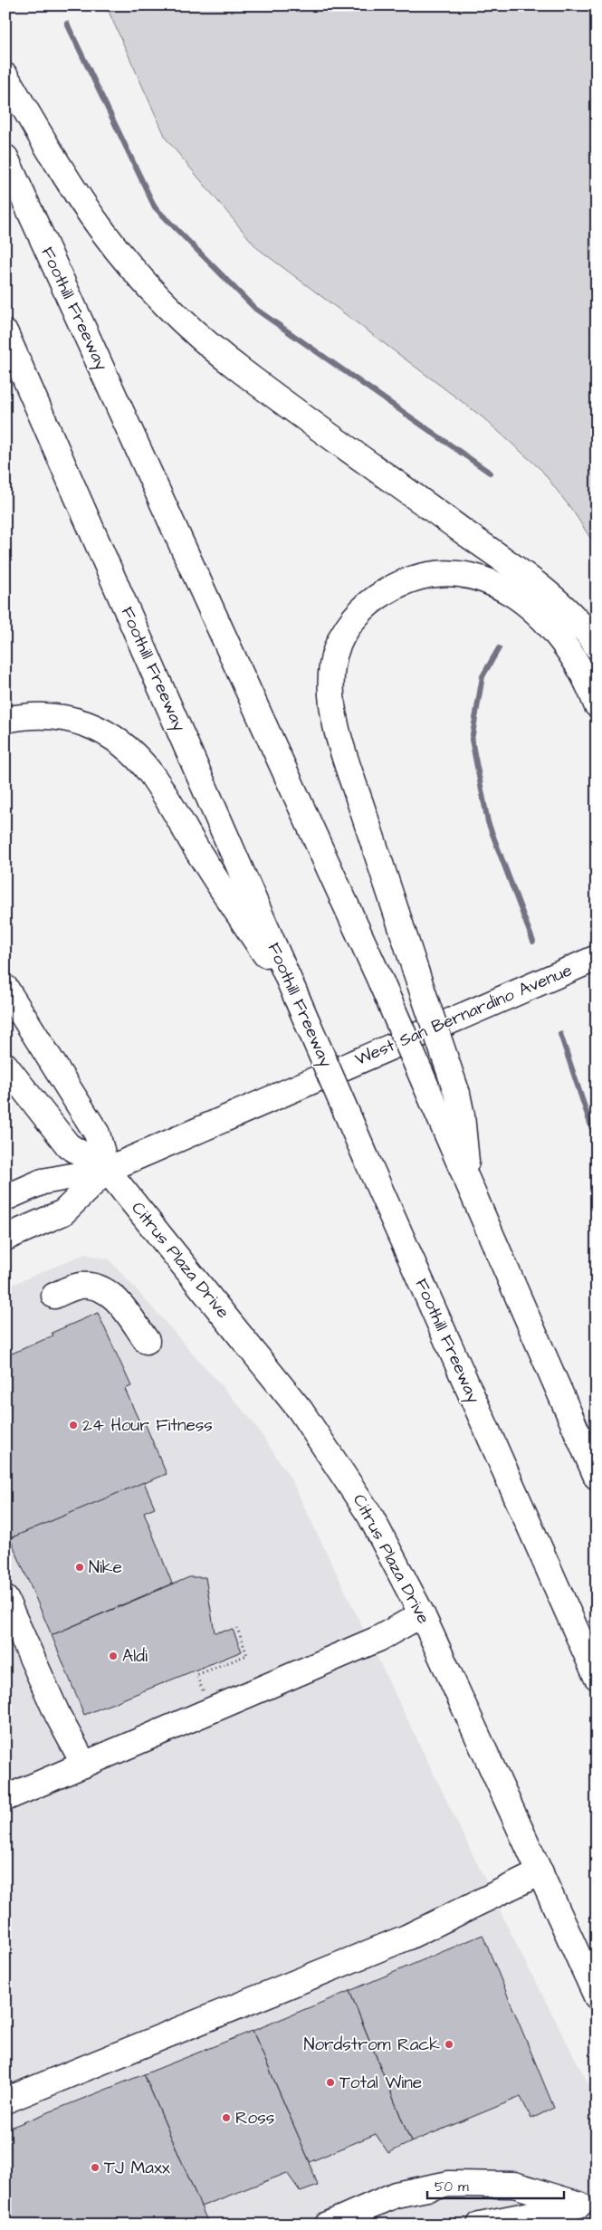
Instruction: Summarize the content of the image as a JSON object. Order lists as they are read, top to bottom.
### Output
{
  "streets": {
    "main road": ["Foothill Freeway", "West San Bernardino Avenue", "Citrus Plaza Drive"]
  },
  "crossings": [
    ["West San Bernardino Avenue", "Citrus Plaza Drive"]
  ],
  "places": [
    "24 Hour Fitness",
    "Nike",
    "Aldi",
    "Nordstrom Rack",
    "Total Wine",
    "Ross",
    "TJ Maxx"
  ],
  "scale_bar": "50 m"
}
